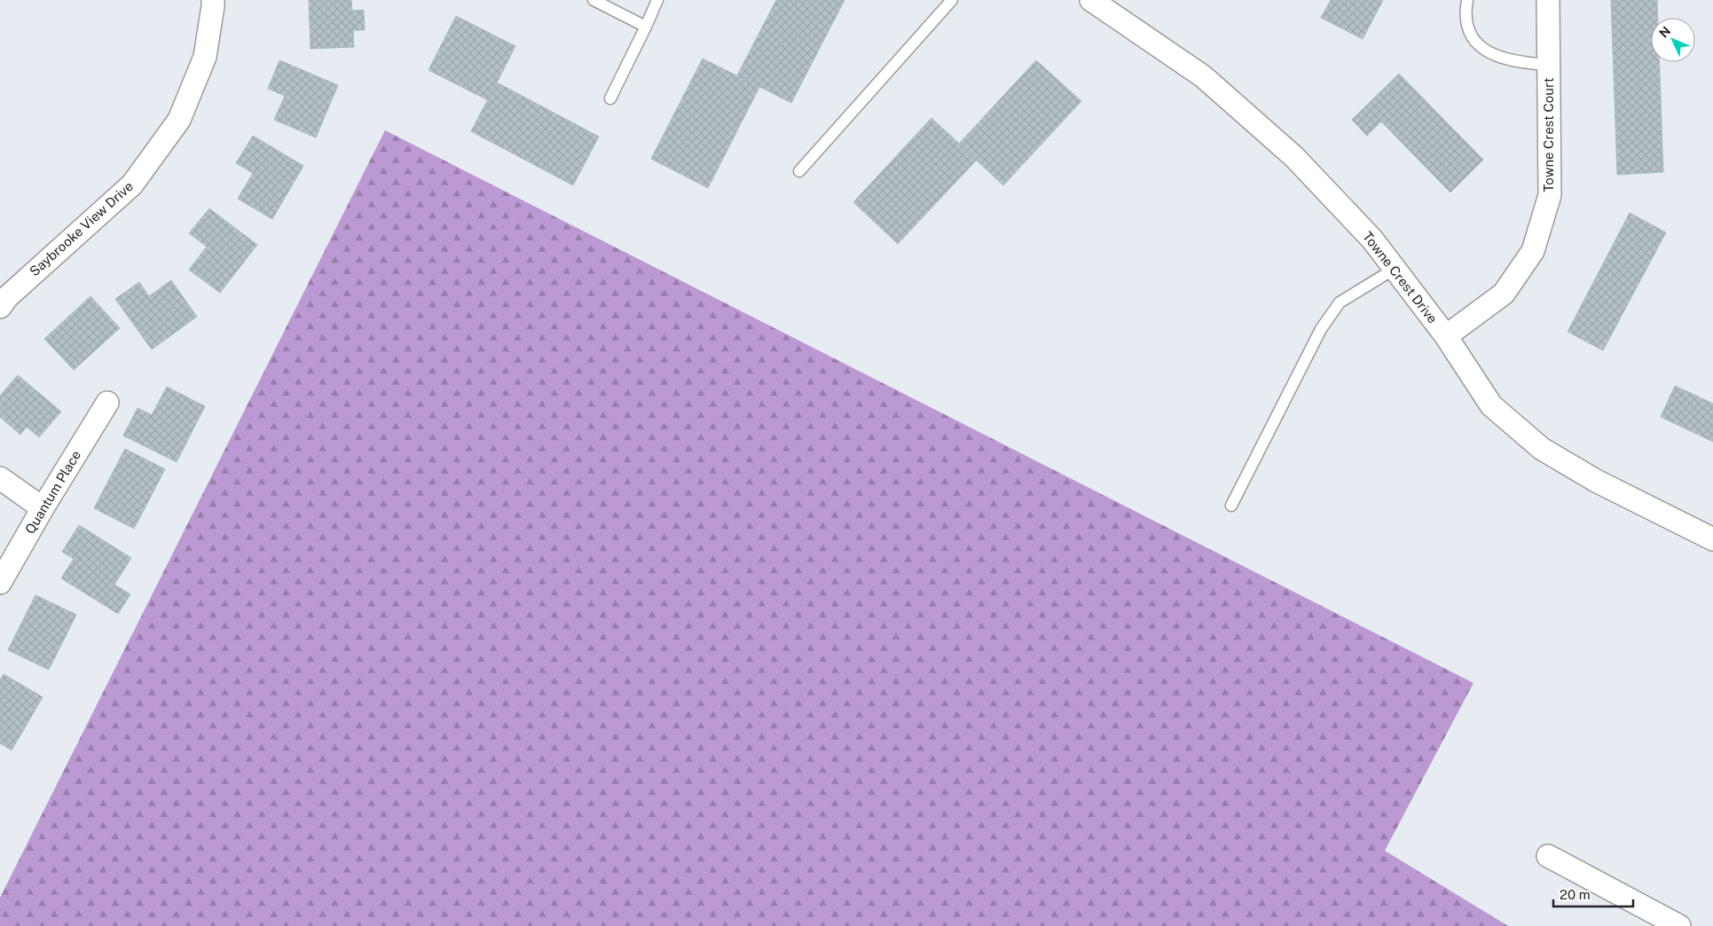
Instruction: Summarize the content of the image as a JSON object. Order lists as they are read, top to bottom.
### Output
{
  "streets": {
    "street": [
      "Towne Crest Court",
      "Saybrooke View Drive",
      "Towne Crest Drive",
      "Quantum Place"
    ]
  },
  "crossings": [
    ["Towne Crest Court", "Towne Crest Drive"]
  ],
  "scale_bar": "20 m",
  "north": "top left"
}
